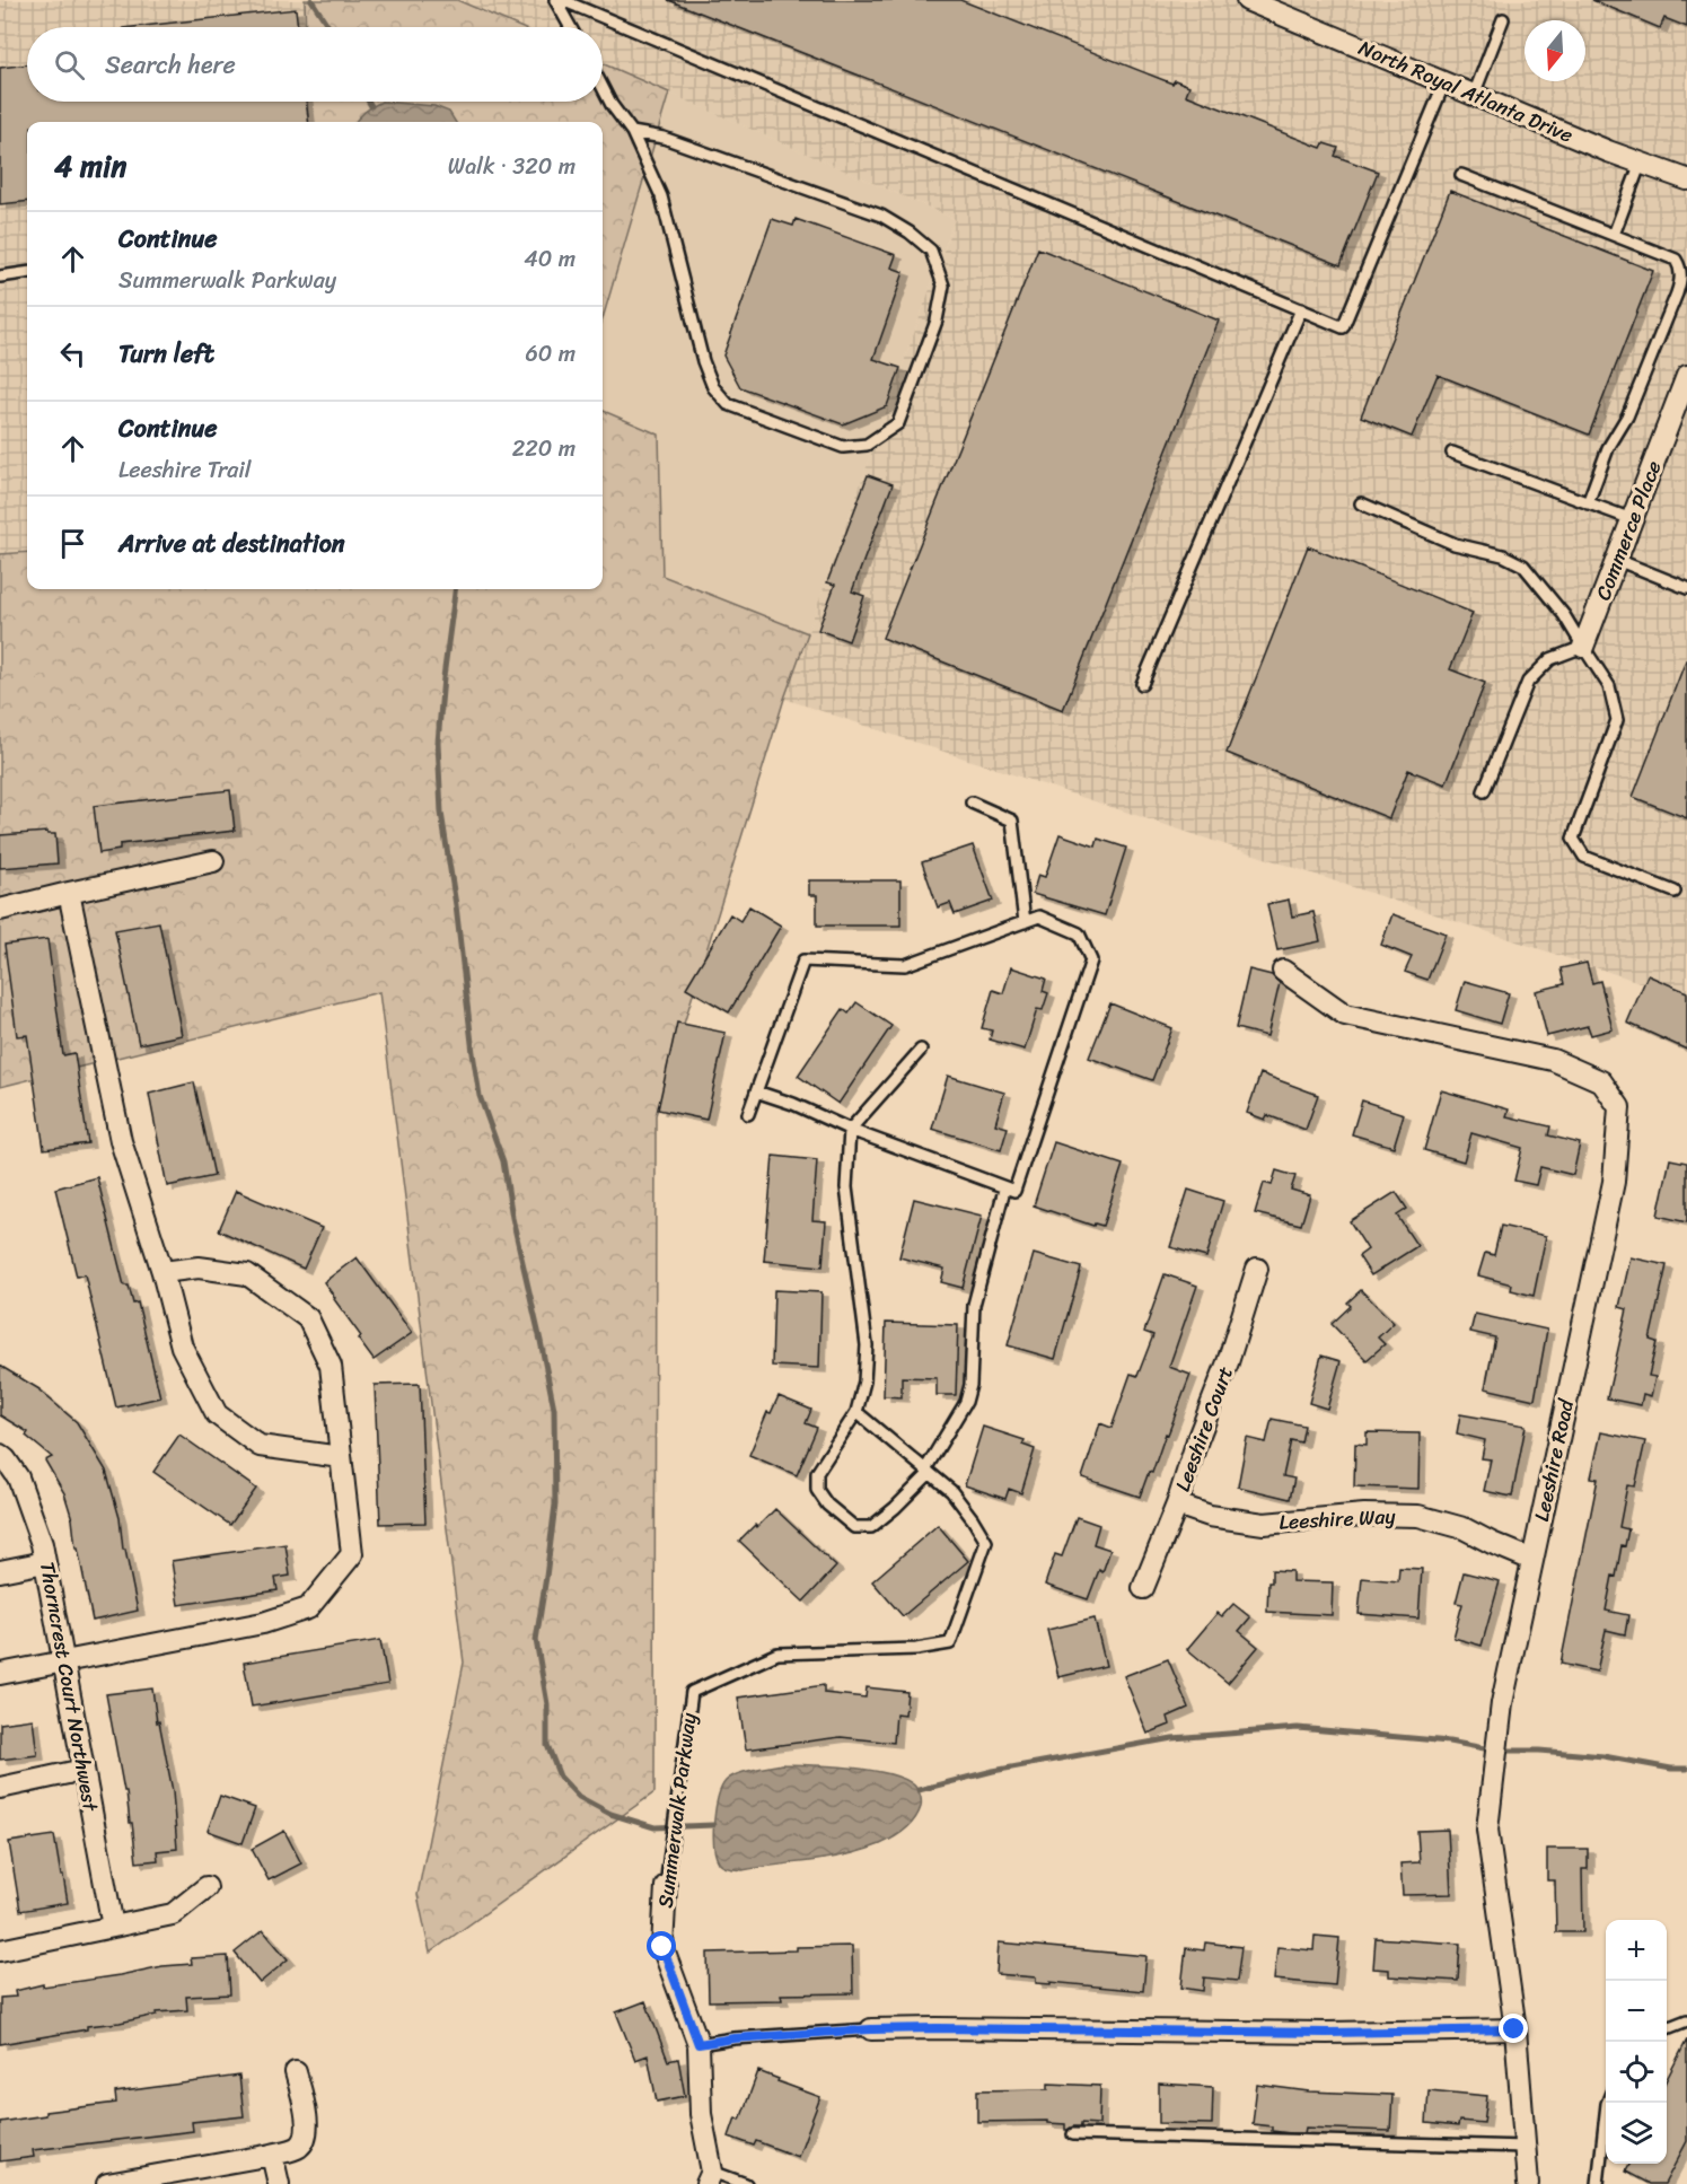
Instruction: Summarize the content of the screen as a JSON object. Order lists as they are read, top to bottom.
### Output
{
  "streets": {
    "street": [
      "North Royal Atlanta Drive",
      "Commerce Place",
      "Leeshire Court",
      "Leeshire Road",
      "Leeshire Way",
      "Thorncrest Court Northwest",
      "Summerwalk Parkway"
    ]
  },
  "crossings": [
    ["Leeshire Court", "Leeshire Way"],
    ["Leeshire Road", "Leeshire Way"]
  ],
  "north": "bottom",
  "page": {
    "search": "Search here",
    "heading": ["4 min", "Walk · 320 m"],
    "list": [
      ["Continue", "Summerwalk Parkway", "40 m"],
      ["Turn left", "60 m"],
      ["Continue", "Leeshire Trail", "220 m"],
      "Arrive at destination"
    ],
    "map_buttons": ["+", "−"]
  }
}
